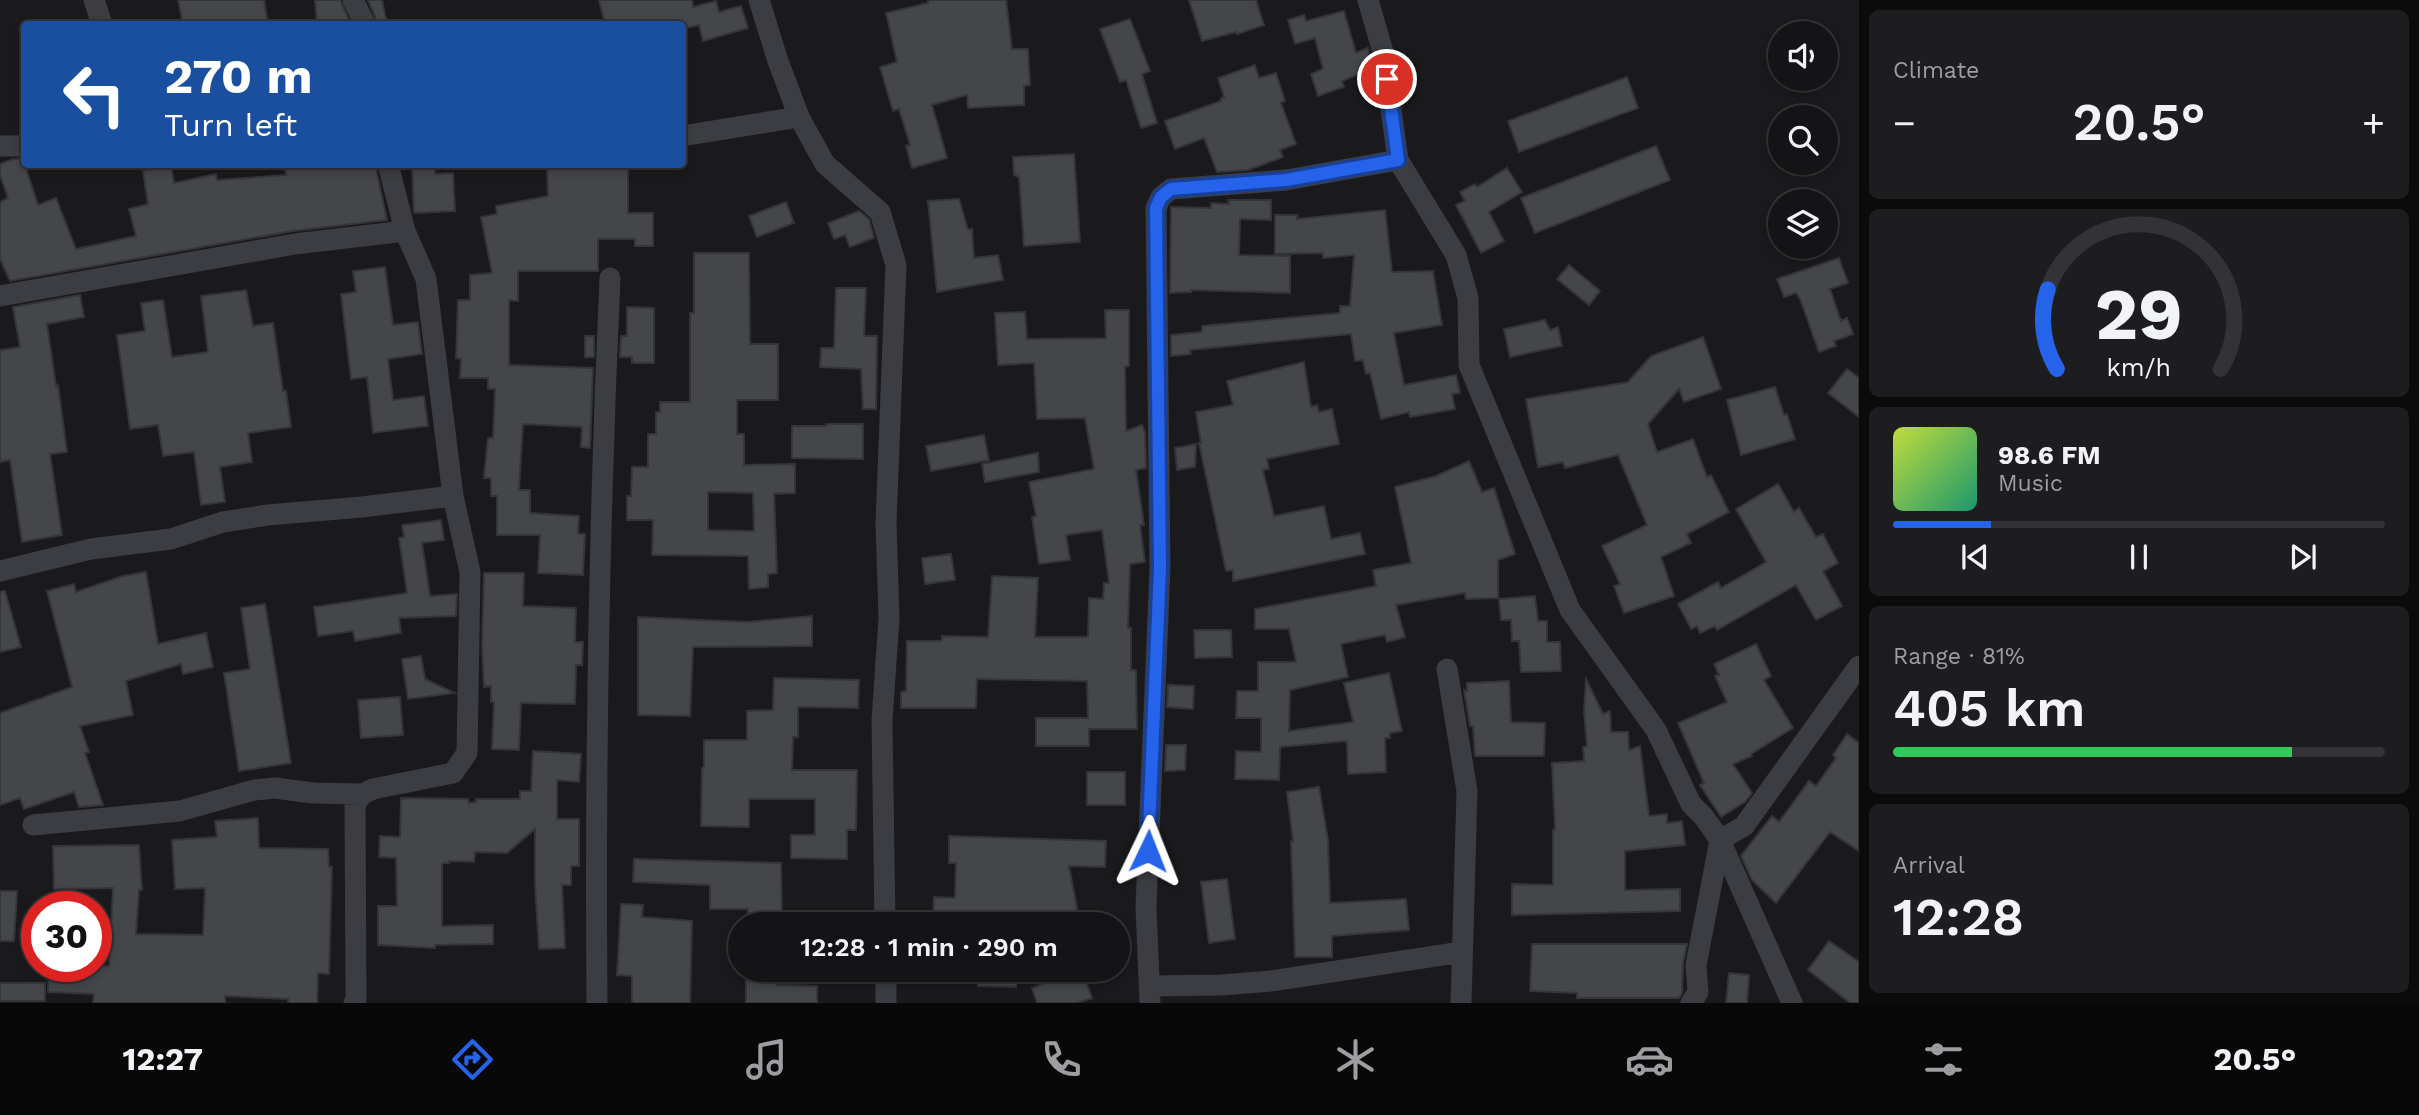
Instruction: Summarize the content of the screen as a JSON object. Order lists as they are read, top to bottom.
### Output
{
  "page": {
    "tile": [
      "Climate",
      ["Range · 81%", "405 km"],
      ["Arrival", "12:28"]
    ],
    "turn": ["270 m", "Turn left"],
    "heat": ["−", "20.5°", "+"],
    "song": ["98.6 FM", "Music"],
    "limit": "30",
    "trip": "12:28 · 1 min · 290 m",
    "tabs": ["12:27", "20.5°"],
    "gauge": ["29", "km/h"]
  }
}
